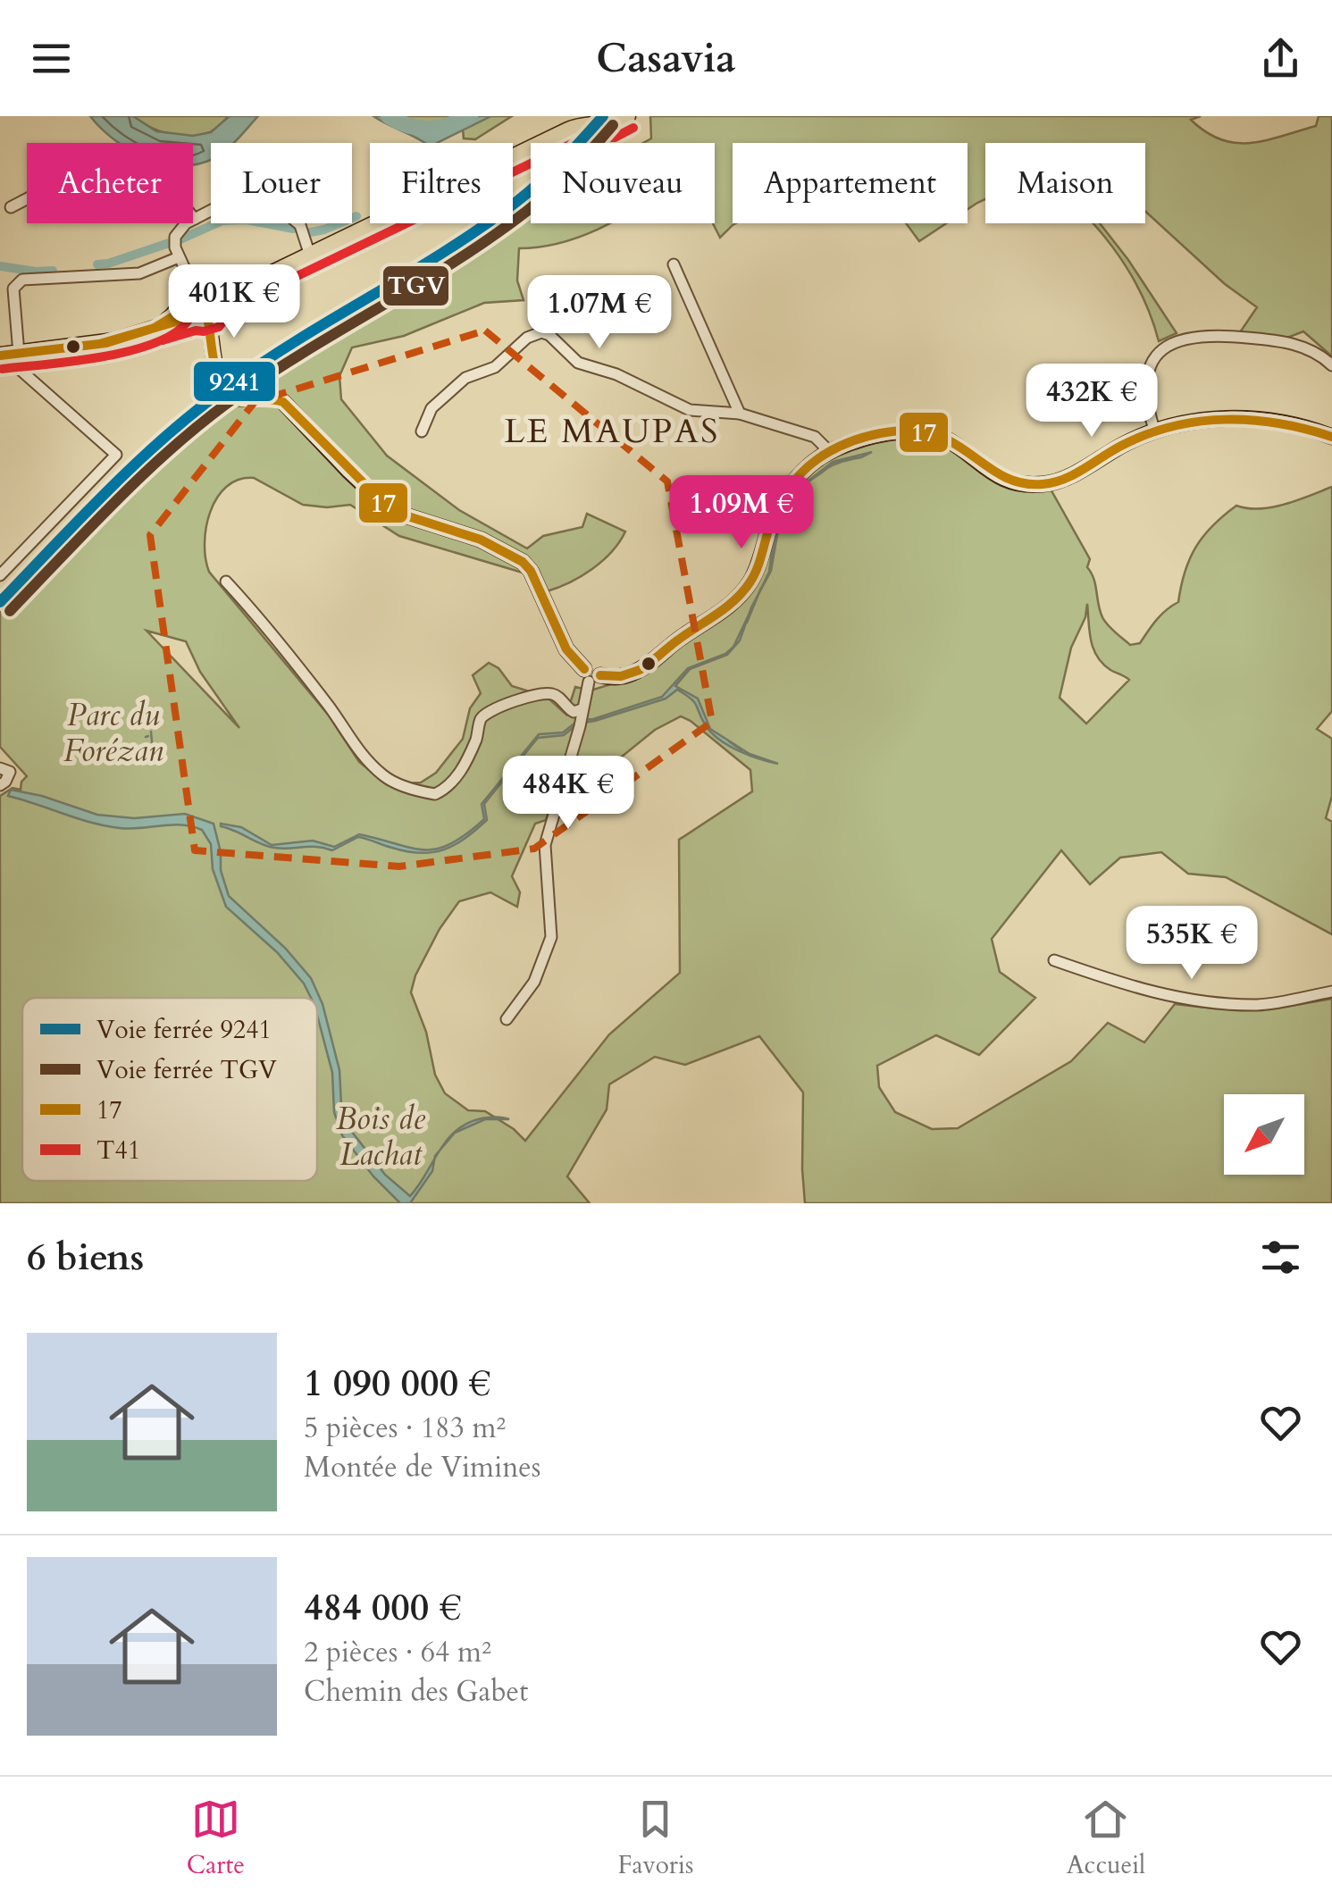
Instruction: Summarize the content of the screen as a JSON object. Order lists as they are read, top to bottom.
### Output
{
  "districts": ["LE MAUPAS"],
  "parks": ["Parc du Forézan", "Bois de Lachat"],
  "lines": [
    "rail line 9241",
    "rail line TGV",
    "transit line T41",
    "transit line 17"
  ],
  "legend": [
    "Voie ferrée 9241",
    "Voie ferrée TGV",
    "17",
    "T41"
  ],
  "north": "bottom left",
  "page": {
    "header": "Casavia",
    "chip": [
      "Acheter",
      "Louer",
      "Filtres",
      "Nouveau",
      "Appartement",
      "Maison"
    ],
    "price": [
      "401K €",
      "1.07M €",
      "432K €",
      "1.09M €",
      "484K €",
      "535K €"
    ],
    "heading": "6 biens",
    "list": [
      {
        "name": "1 090 000 €",
        "note": "5 pièces · 183 m² · Montée de Vimines"
      },
      {
        "name": "484 000 €",
        "note": "2 pièces · 64 m² · Chemin des Gabet"
      }
    ],
    "tabs": ["Carte", "Favoris", "Accueil"]
  }
}
